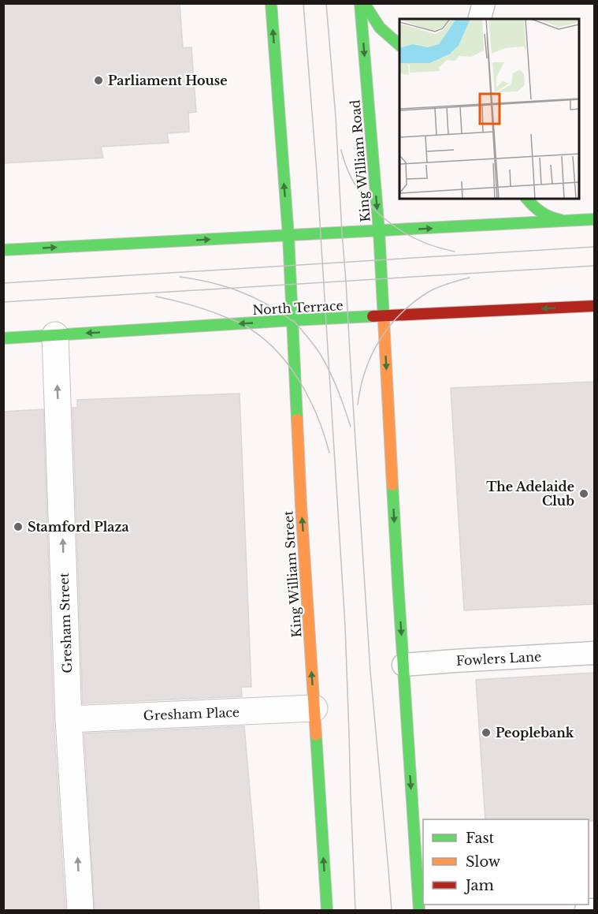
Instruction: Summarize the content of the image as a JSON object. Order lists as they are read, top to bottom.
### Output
{
  "streets": {
    "main road": ["King William Road", "North Terrace", "King William Street"],
    "street": ["Gresham Street", "Gresham Place"],
    "lane": ["Fowlers Lane"]
  },
  "crossings": [
    ["King William Road", "North Terrace"],
    ["North Terrace", "King William Street"],
    ["North Terrace", "Gresham Street"],
    ["King William Street", "Gresham Place"],
    ["Gresham Street", "Gresham Place"]
  ],
  "one_way": ["Gresham Street"],
  "places": [
    "Parliament House",
    "The Adelaide Club",
    "Stamford Plaza",
    "Peoplebank"
  ],
  "legend": ["Fast", "Slow", "Jam"]
}
